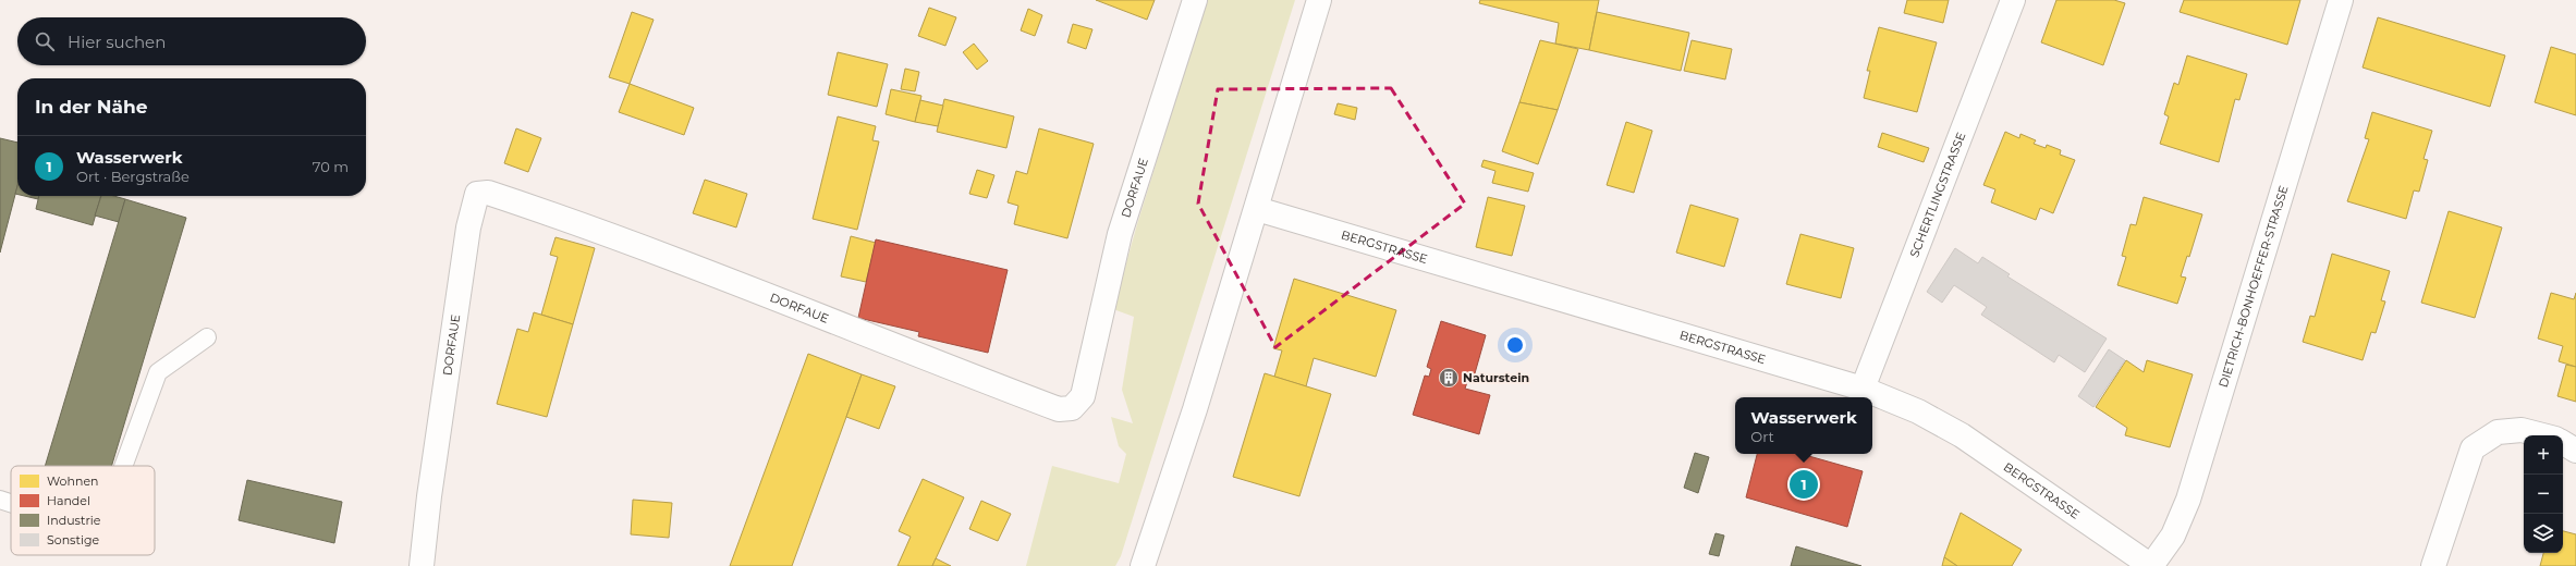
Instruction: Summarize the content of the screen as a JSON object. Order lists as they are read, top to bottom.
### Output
{
  "streets": {
    "street": [
      "DORFAUE",
      "SCHERTLINGSTRASSE",
      "BERGSTRASSE",
      "DIETRICH-BONHOEFFER-STRASSE"
    ]
  },
  "crossings": [
    ["SCHERTLINGSTRASSE", "BERGSTRASSE"],
    ["BERGSTRASSE", "DIETRICH-BONHOEFFER-STRASSE"]
  ],
  "places": {
    "building": ["Naturstein"]
  },
  "legend": [
    "Wohnen",
    "Handel",
    "Industrie",
    "Sonstige"
  ],
  "page": {
    "search": "Hier suchen",
    "heading": "In der Nähe",
    "list": [
      {
        "mark": "1",
        "name": "Wasserwerk",
        "note": "Ort · Bergstraße",
        "value": "70 m"
      }
    ],
    "popup": ["Wasserwerk", "Ort"],
    "map_buttons": ["+", "−"],
    "pins": "1"
  }
}
